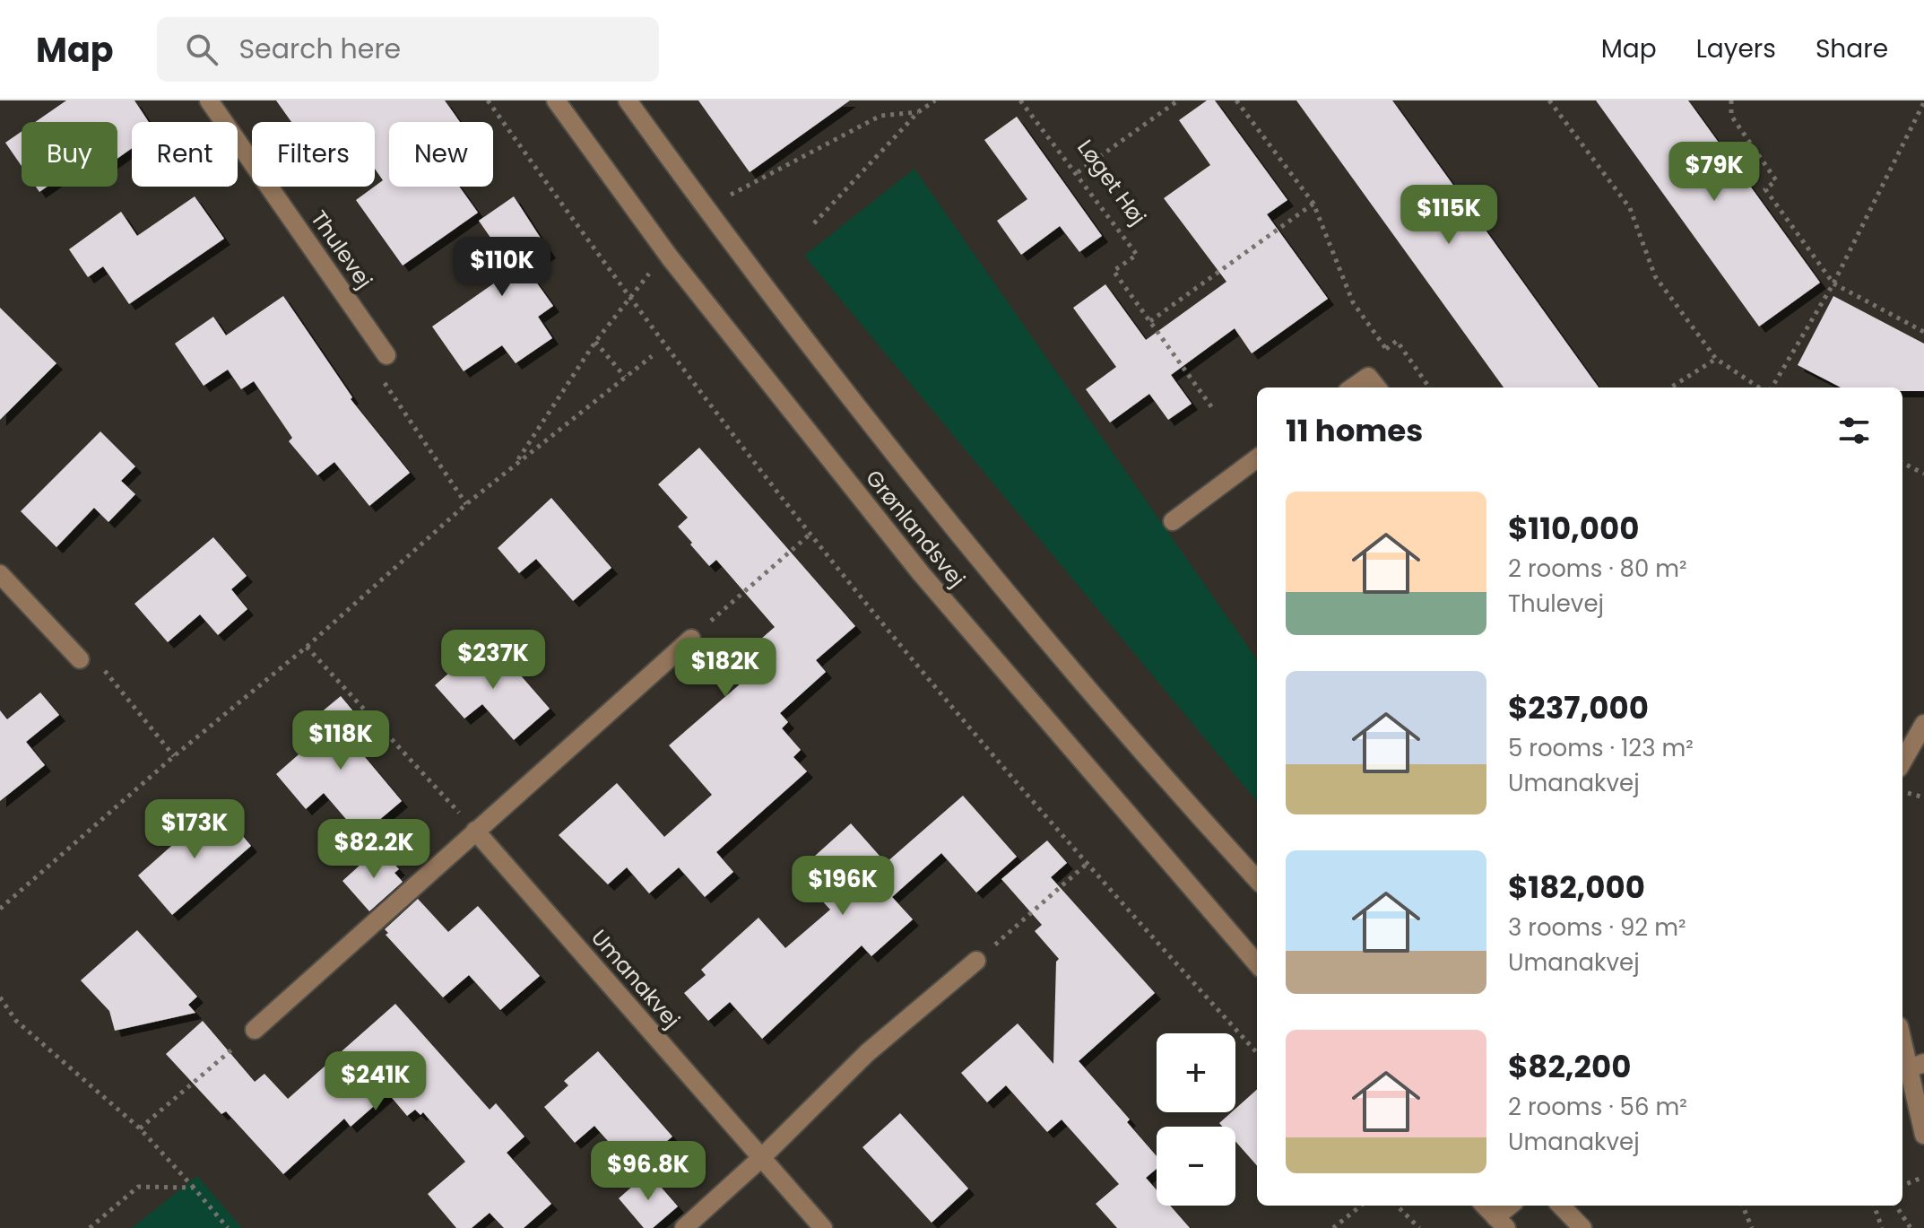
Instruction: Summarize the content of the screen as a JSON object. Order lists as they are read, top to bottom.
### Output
{
  "streets": {
    "street": ["Thulevej", "Grønlandsvej", "Umanakvej"],
    "path": ["Løget Høj"]
  },
  "page": {
    "header": "Map",
    "search": "Search here",
    "nav": ["Map", "Layers", "Share"],
    "chip": [
      "Buy",
      "Rent",
      "Filters",
      "New"
    ],
    "price": [
      "$79K",
      "$115K",
      "$110K",
      "$237K",
      "$182K",
      "$118K",
      "$173K",
      "$82.2K",
      "$196K",
      "$241K",
      "$96.8K"
    ],
    "heading": "11 homes",
    "list": [
      {
        "name": "$110,000",
        "note": "2 rooms · 80 m² · Thulevej"
      },
      {
        "name": "$237,000",
        "note": "5 rooms · 123 m² · Umanakvej"
      },
      {
        "name": "$182,000",
        "note": "3 rooms · 92 m² · Umanakvej"
      },
      {
        "name": "$82,200",
        "note": "2 rooms · 56 m² · Umanakvej"
      }
    ],
    "map_buttons": ["+", "−"]
  }
}
